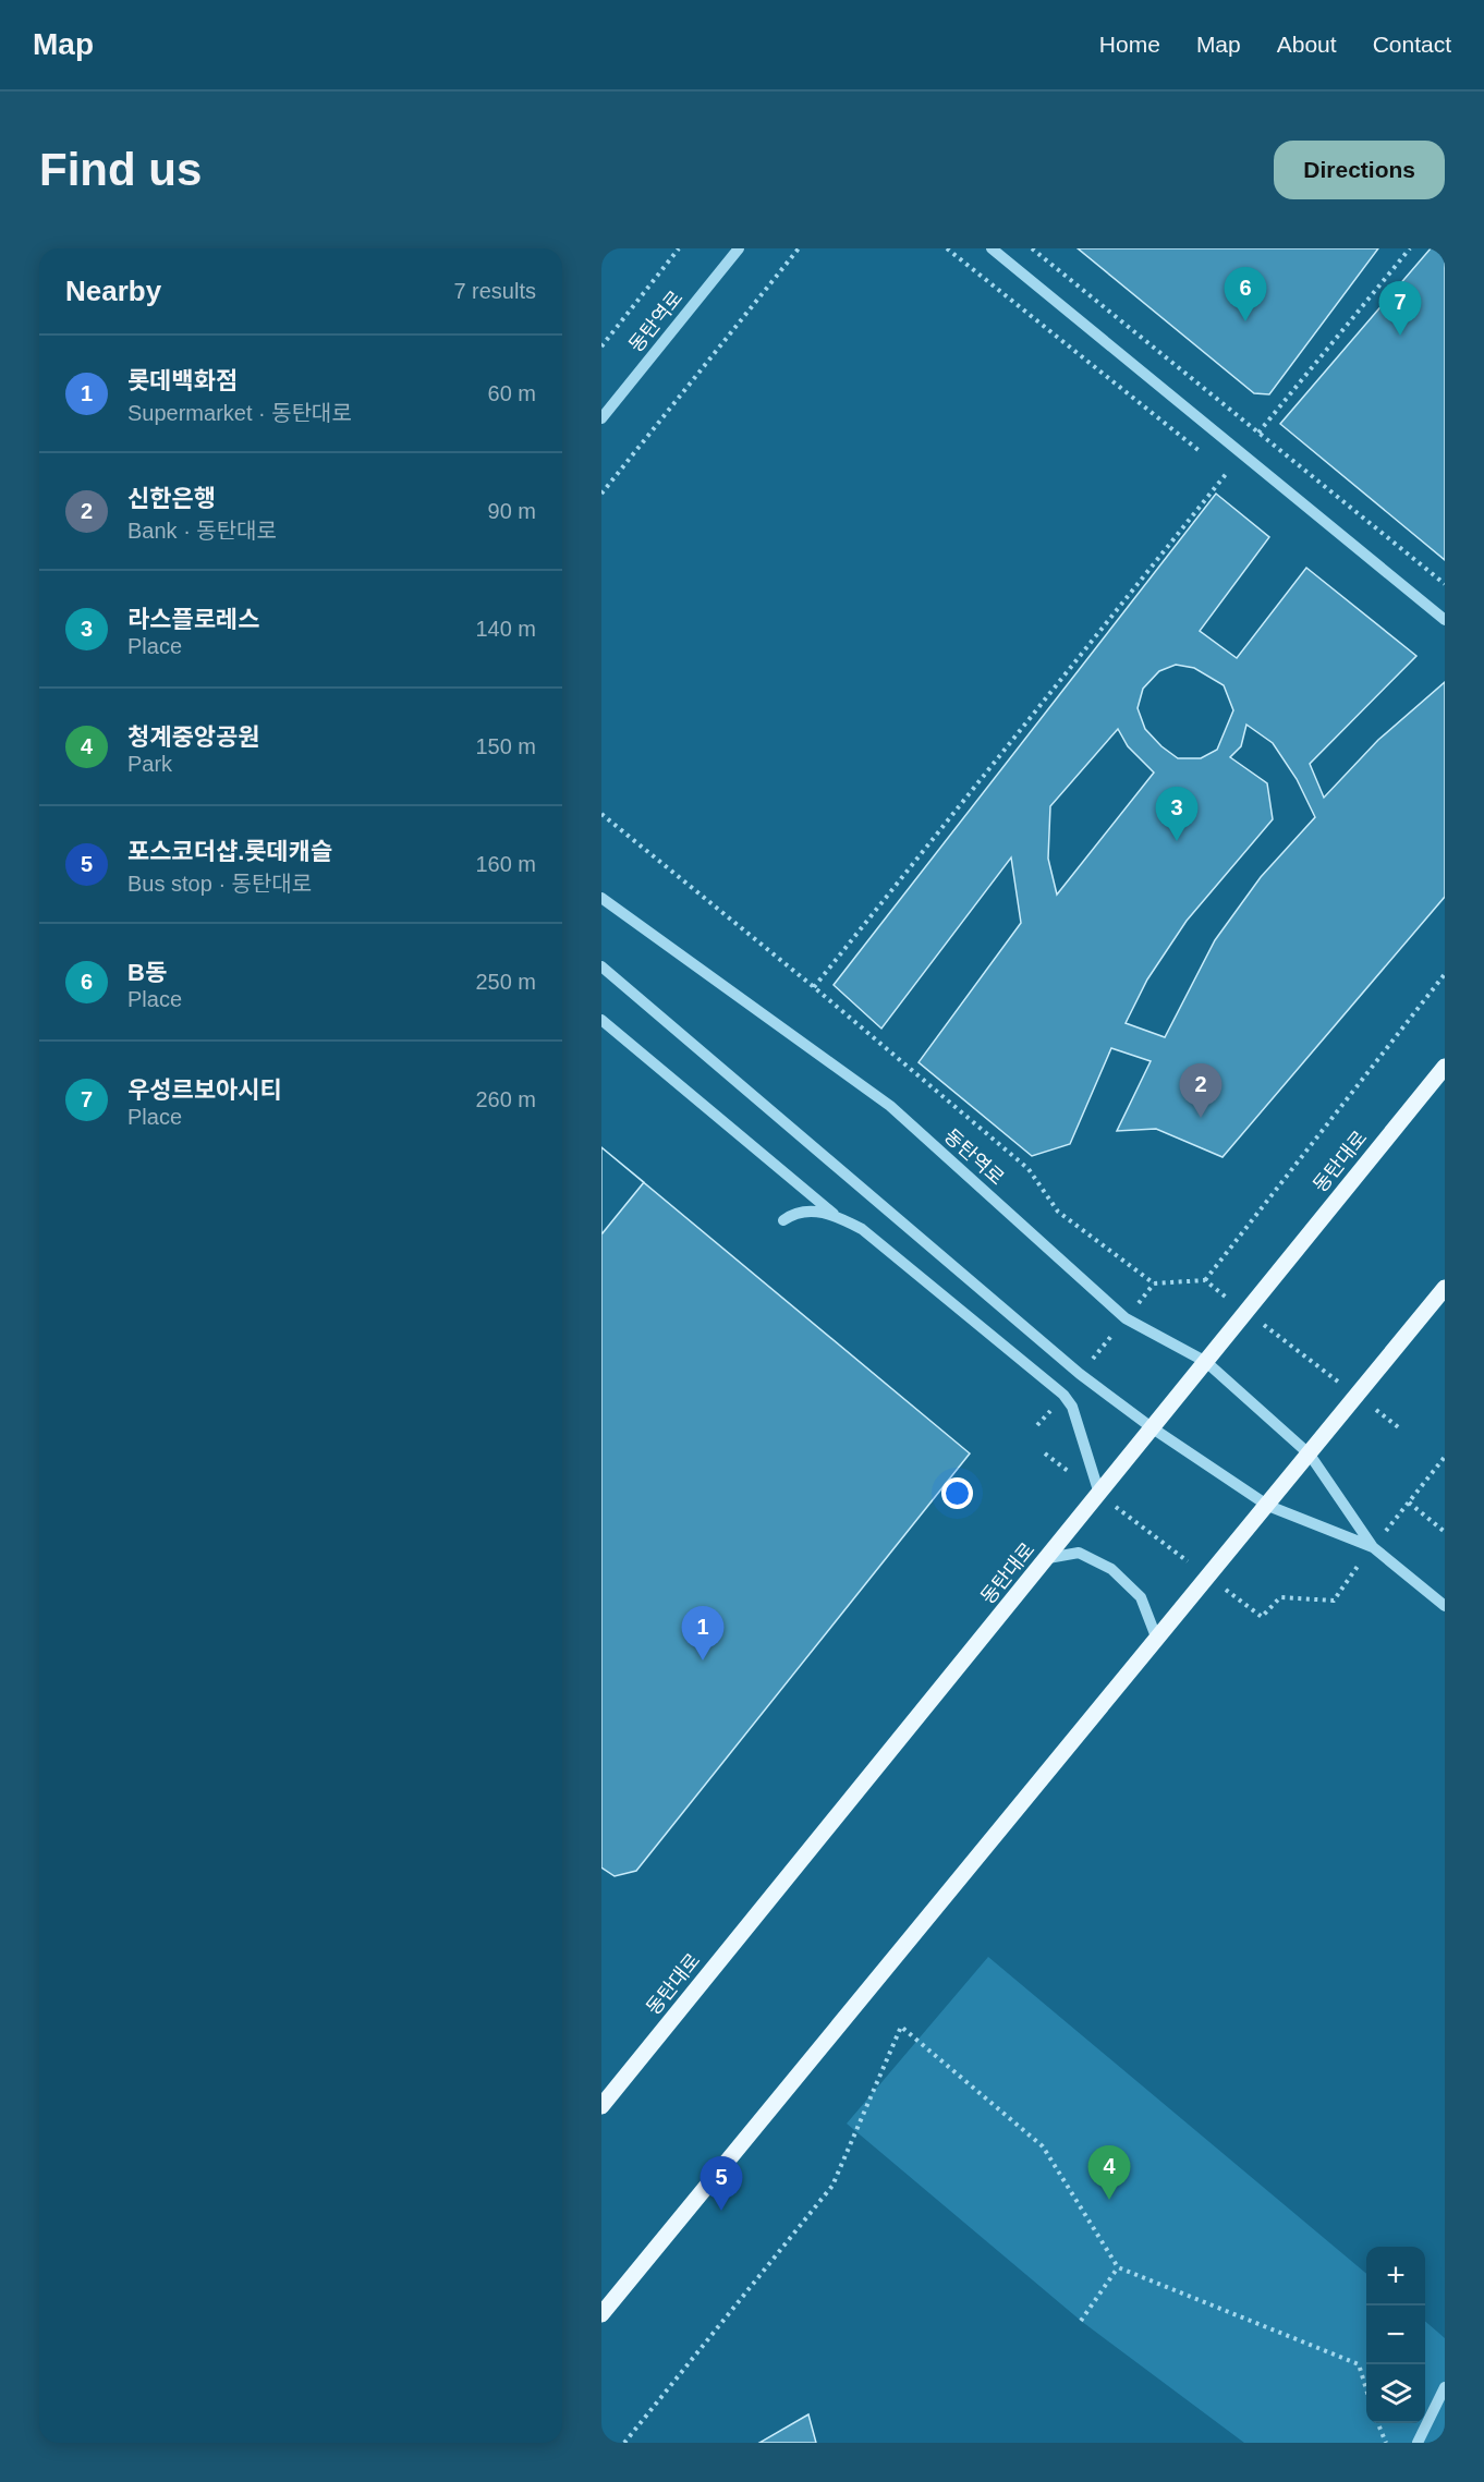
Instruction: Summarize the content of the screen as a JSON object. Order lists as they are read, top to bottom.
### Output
{
  "streets": {
    "main road": ["동탄대로"],
    "street": ["동탄역로"]
  },
  "crossings": [
    ["동탄역로", "동탄대로"]
  ],
  "page": {
    "header": "Map",
    "nav": [
      "Home",
      "Map",
      "About",
      "Contact"
    ],
    "buttons": "Directions",
    "title": "Find us",
    "heading": ["Nearby", "7 results"],
    "pins": [
      "6",
      "7",
      "3",
      "2",
      "1",
      "4",
      "5"
    ],
    "list": [
      {
        "mark": "1",
        "name": "롯데백화점",
        "note": "Supermarket · 동탄대로",
        "value": "60 m"
      },
      {
        "mark": "2",
        "name": "신한은행",
        "note": "Bank · 동탄대로",
        "value": "90 m"
      },
      {
        "mark": "3",
        "name": "라스플로레스",
        "note": "Place",
        "value": "140 m"
      },
      {
        "mark": "4",
        "name": "청계중앙공원",
        "note": "Park",
        "value": "150 m"
      },
      {
        "mark": "5",
        "name": "포스코더샵.롯데캐슬",
        "note": "Bus stop · 동탄대로",
        "value": "160 m"
      },
      {
        "mark": "6",
        "name": "B동",
        "note": "Place",
        "value": "250 m"
      },
      {
        "mark": "7",
        "name": "우성르보아시티",
        "note": "Place",
        "value": "260 m"
      }
    ],
    "map_buttons": ["+", "−"]
  }
}
